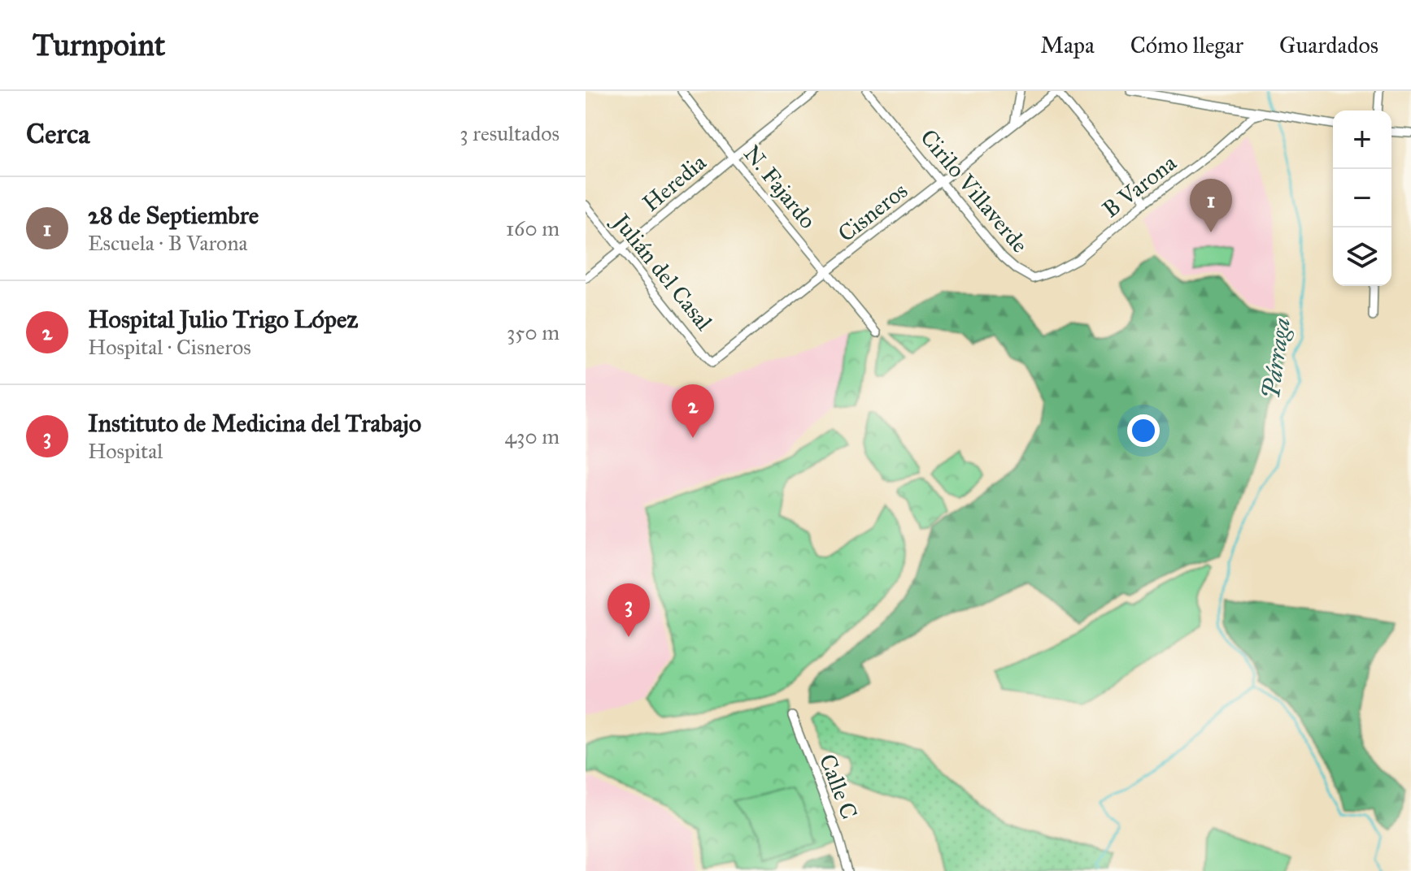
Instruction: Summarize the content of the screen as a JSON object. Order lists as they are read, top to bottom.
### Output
{
  "streets": {
    "street": [
      "Heredia",
      "B Varona",
      "N. Fajardo",
      "Cirilo Villaverde",
      "Cisneros",
      "Julián del Casal",
      "Calle C"
    ]
  },
  "crossings": [
    ["Heredia", "N. Fajardo"],
    ["Heredia", "Julián del Casal"],
    ["B Varona", "Cirilo Villaverde"],
    ["N. Fajardo", "Cisneros"],
    ["Cirilo Villaverde", "Cisneros"],
    ["Cisneros", "Julián del Casal"]
  ],
  "water": ["Párraga"],
  "page": {
    "header": "Turnpoint",
    "nav": ["Mapa", "Cómo llegar", "Guardados"],
    "heading": ["Cerca", "3 resultados"],
    "map_buttons": ["+", "−"],
    "list": [
      {
        "mark": "1",
        "name": "28 de Septiembre",
        "note": "Escuela · B Varona",
        "value": "160 m"
      },
      {
        "mark": "2",
        "name": "Hospital Julio Trigo López",
        "note": "Hospital · Cisneros",
        "value": "350 m"
      },
      {
        "mark": "3",
        "name": "Instituto de Medicina del Trabajo",
        "note": "Hospital",
        "value": "430 m"
      }
    ],
    "pins": ["1", "2", "3"]
  }
}
